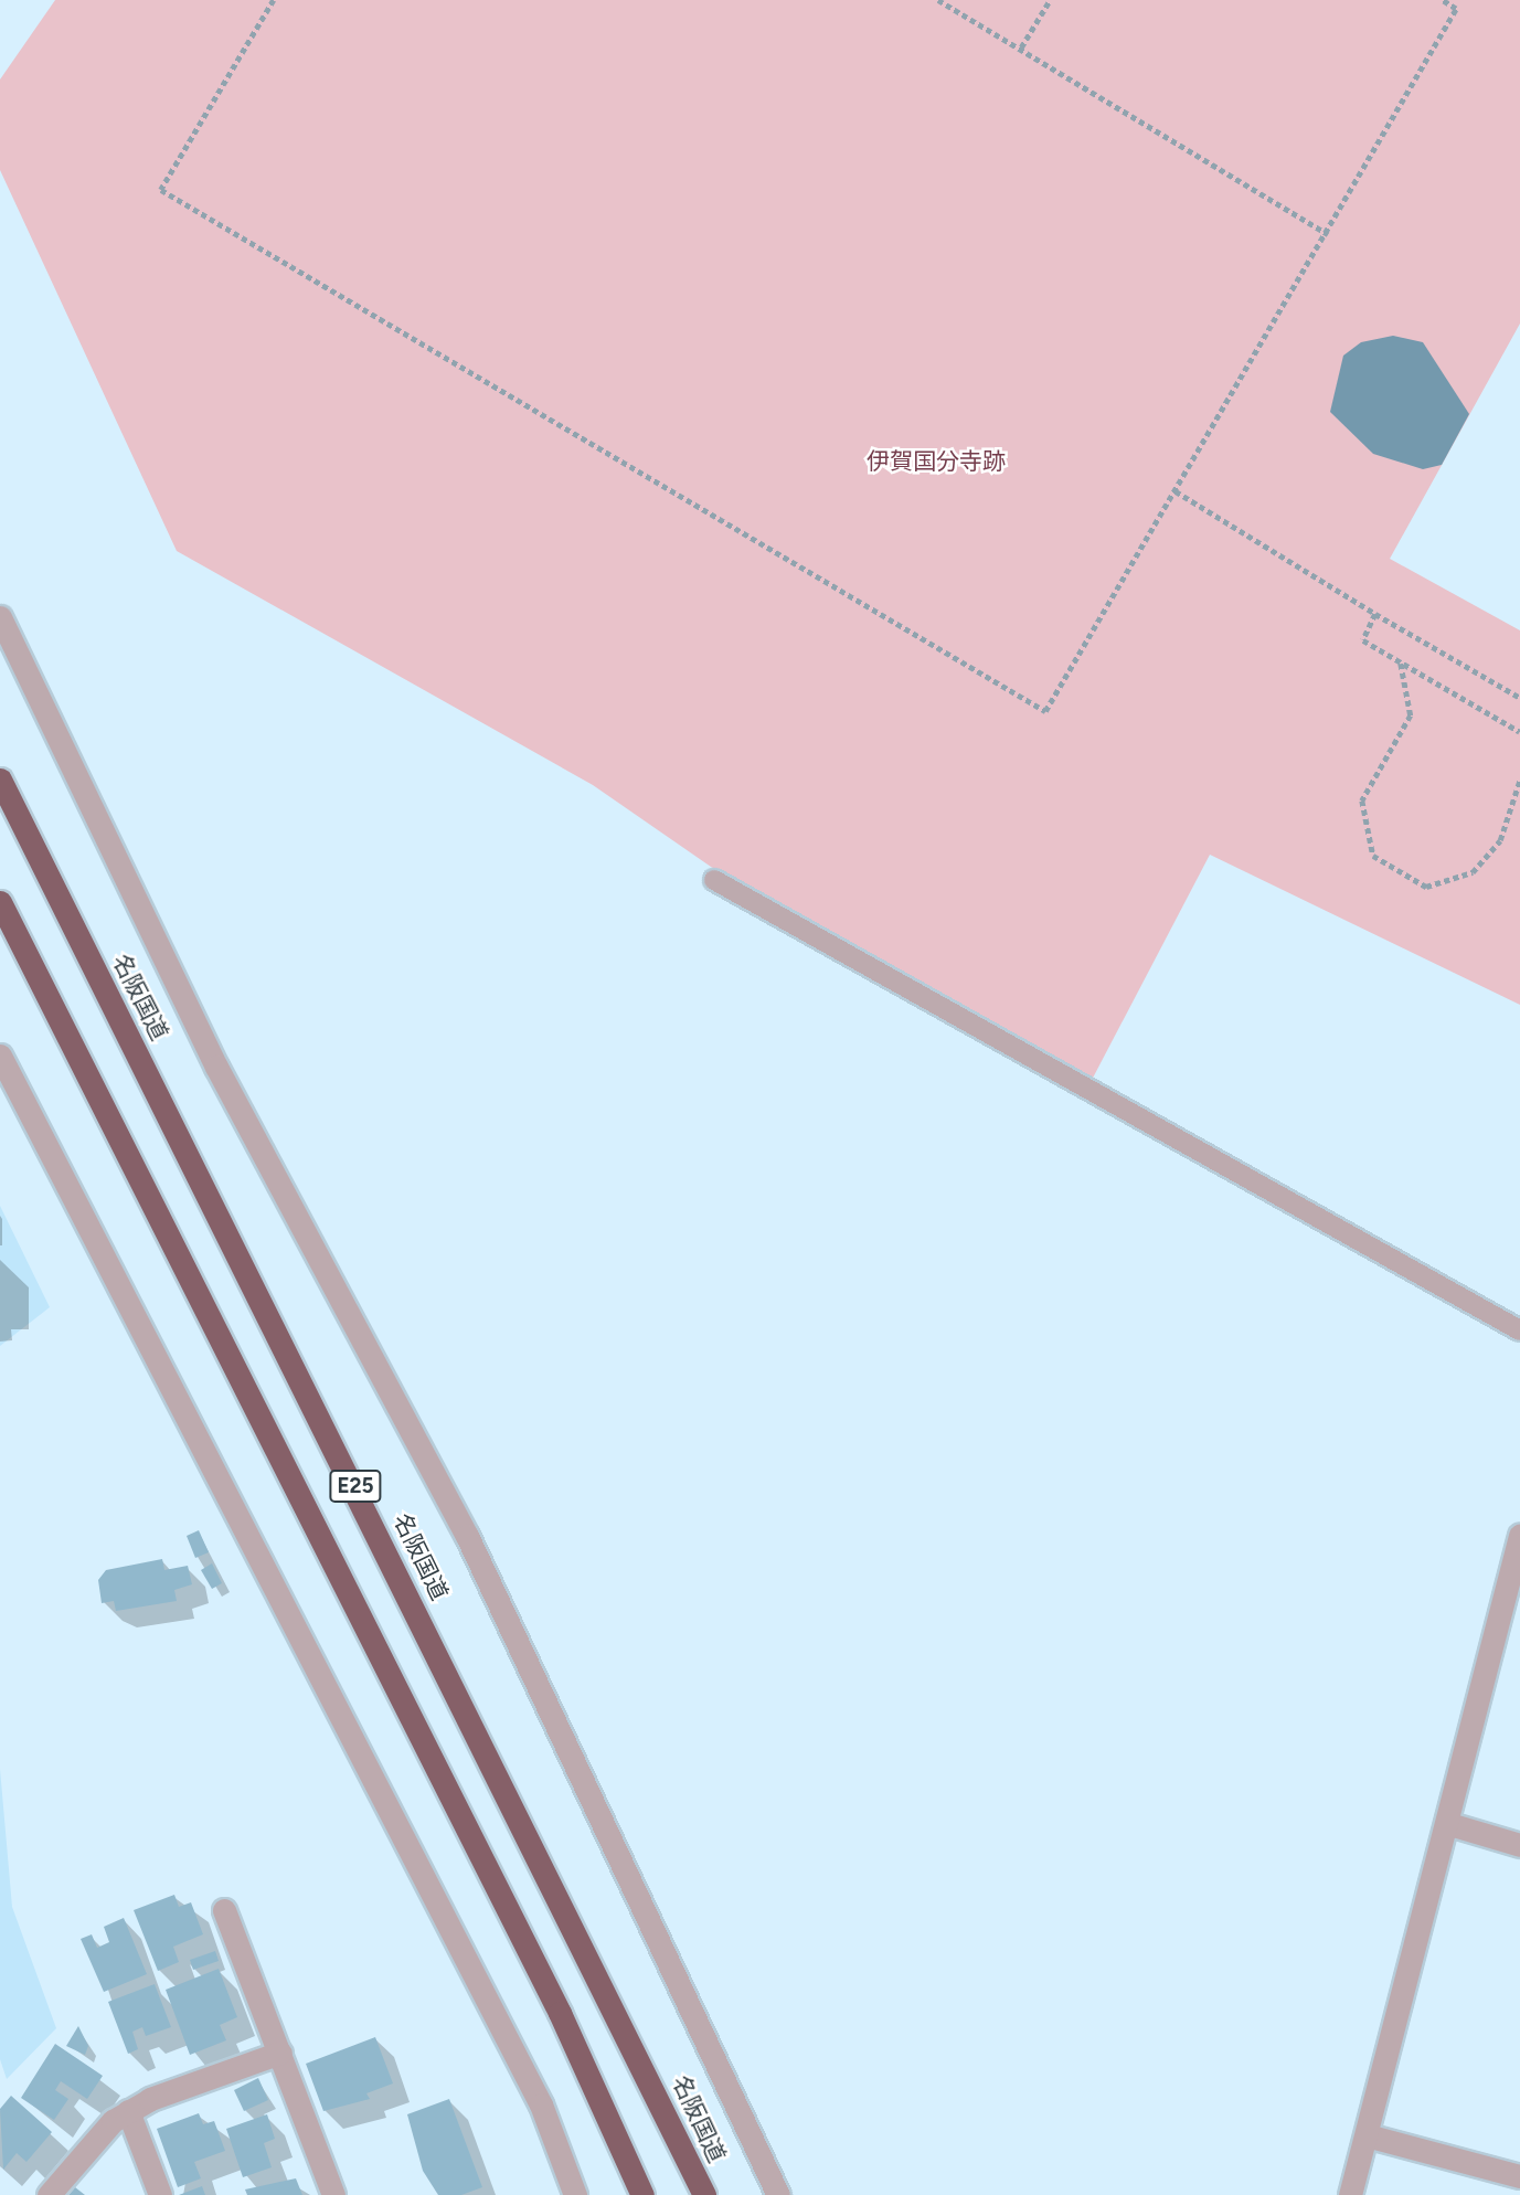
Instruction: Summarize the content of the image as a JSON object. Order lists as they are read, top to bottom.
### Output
{
  "streets": {
    "highway": ["名阪国道", "E25"]
  },
  "parks": ["伊賀国分寺跡"]
}
